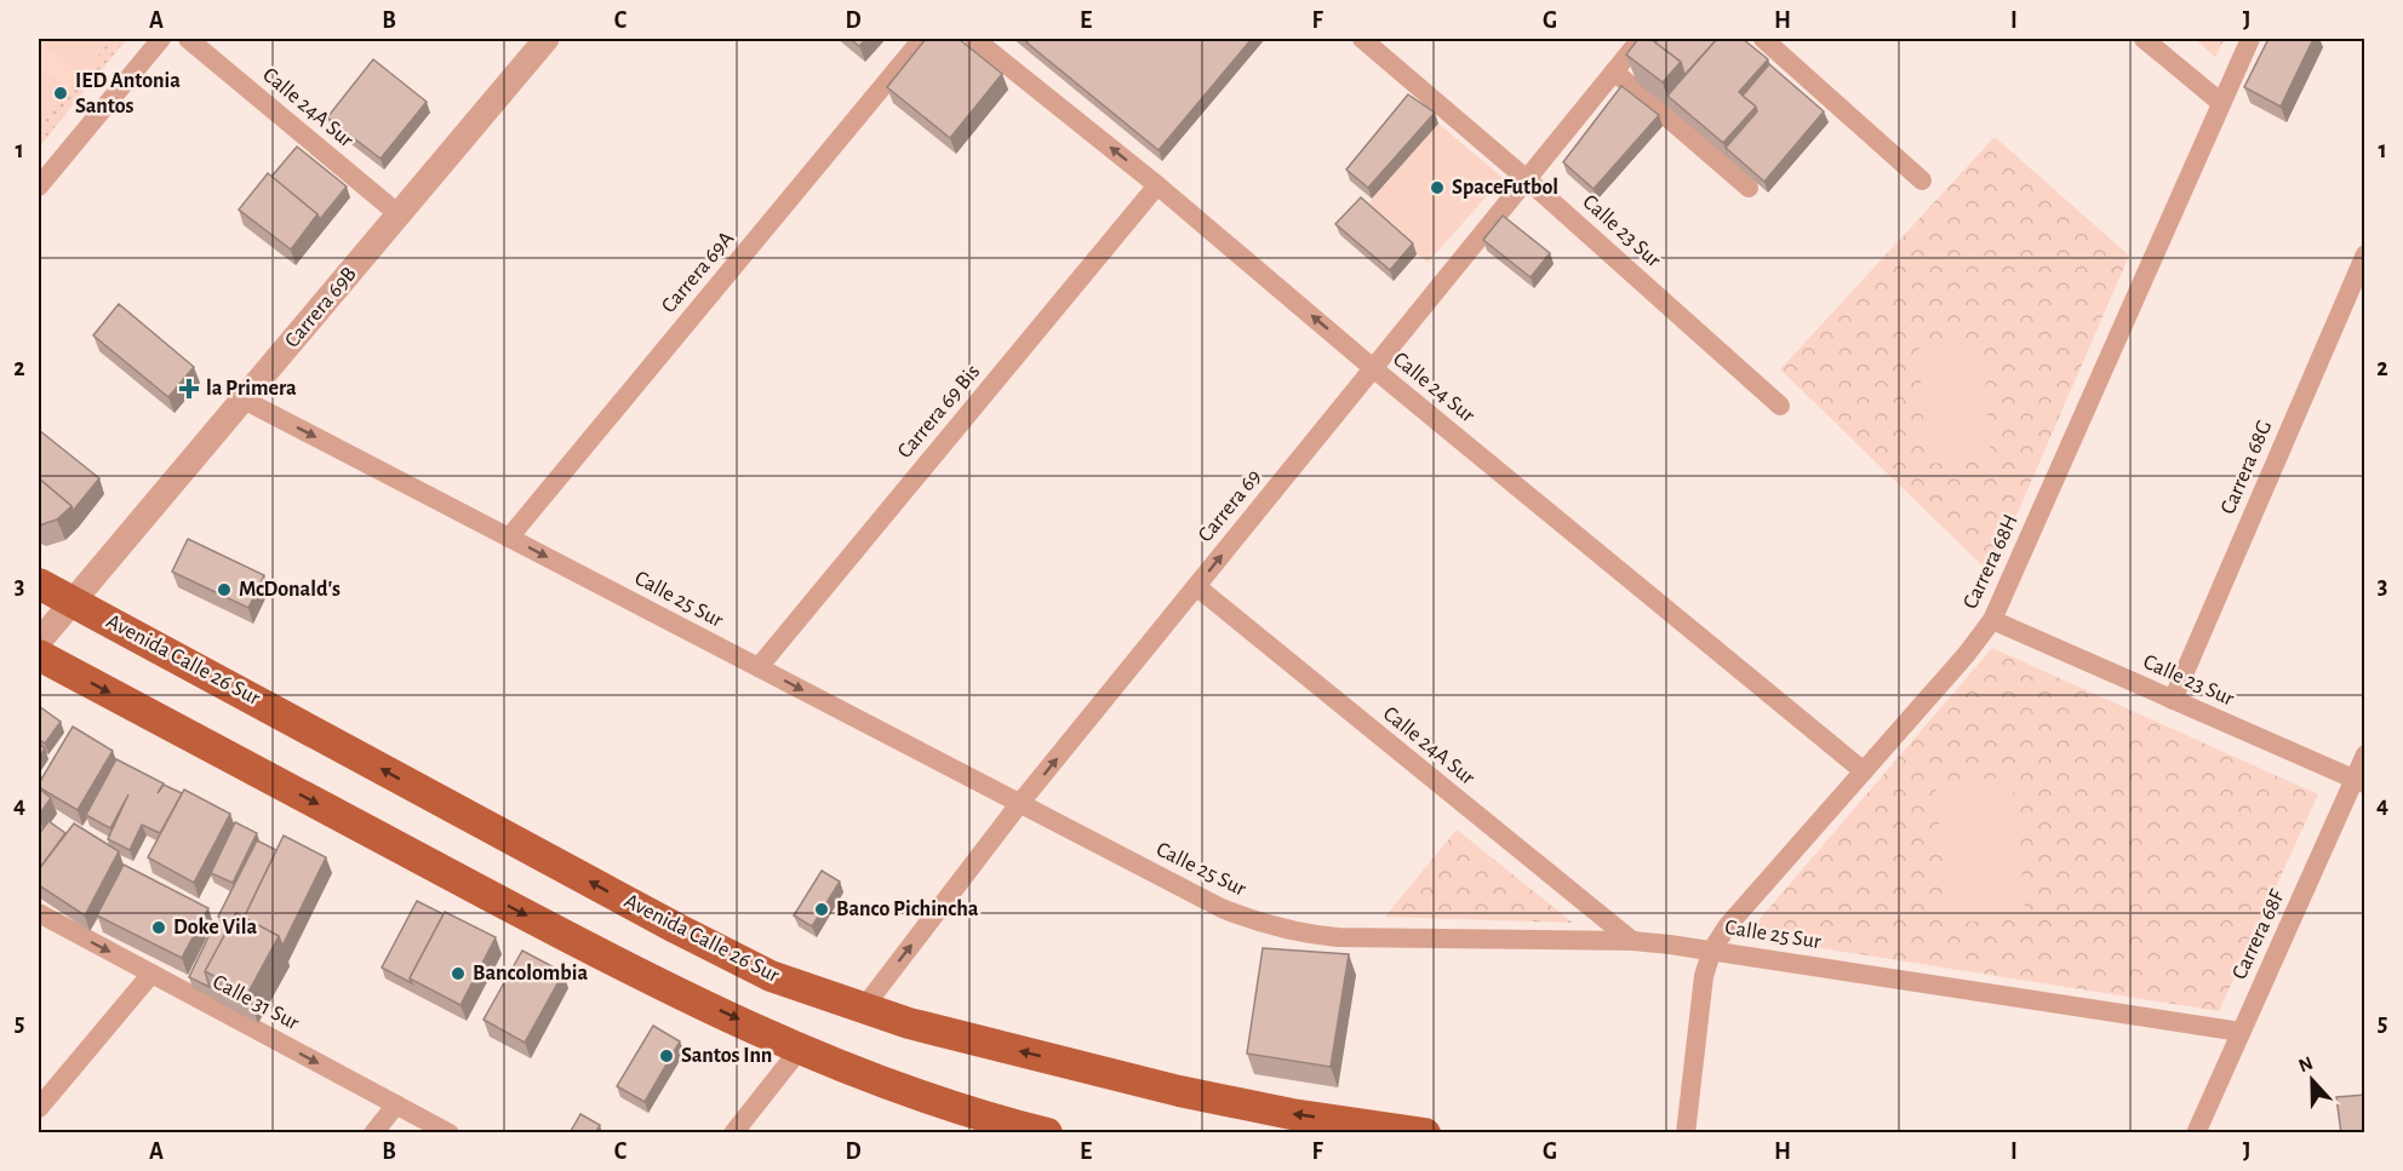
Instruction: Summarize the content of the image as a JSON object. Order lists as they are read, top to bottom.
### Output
{
  "streets": {
    "main road": ["Avenida Calle 26 Sur"],
    "street": [
      "Calle 24A Sur",
      "Calle 23 Sur",
      "Carrera 69A",
      "Carrera 69B",
      "Calle 24 Sur",
      "Carrera 69 Bis",
      "Carrera 68G",
      "Carrera 69",
      "Carrera 68H",
      "Calle 25 Sur",
      "Carrera 68F",
      "Calle 31 Sur"
    ]
  },
  "crossings": [
    ["Calle 24A Sur", "Carrera 69B"],
    ["Calle 24A Sur", "Carrera 69"],
    ["Calle 24A Sur", "Calle 25 Sur"],
    ["Calle 23 Sur", "Carrera 68G"],
    ["Calle 23 Sur", "Carrera 69"],
    ["Calle 23 Sur", "Carrera 68H"],
    ["Calle 23 Sur", "Carrera 68F"],
    ["Carrera 69A", "Calle 25 Sur"],
    ["Carrera 69B", "Calle 25 Sur"],
    ["Carrera 69B", "Avenida Calle 26 Sur"],
    ["Calle 24 Sur", "Carrera 69 Bis"],
    ["Calle 24 Sur", "Carrera 69"],
    ["Calle 24 Sur", "Carrera 68H"],
    ["Carrera 69 Bis", "Calle 25 Sur"],
    ["Carrera 69", "Calle 25 Sur"],
    ["Carrera 69", "Avenida Calle 26 Sur"],
    ["Carrera 68H", "Calle 25 Sur"],
    ["Calle 25 Sur", "Carrera 68F"]
  ],
  "one_way": [
    "Calle 24 Sur",
    "Carrera 69",
    "Calle 25 Sur",
    "Calle 31 Sur"
  ],
  "places": {
    "other": [
      "IED Antonia Santos",
      "SpaceFutbol",
      "McDonald's",
      "Banco Pichincha",
      "Doke Vila",
      "Bancolombia",
      "Santos Inn"
    ],
    "health": ["la Primera"]
  },
  "north": "top",
  "grid": {
    "columns": [
      "A",
      "B",
      "C",
      "D",
      "E",
      "F",
      "G",
      "H",
      "I",
      "J"
    ],
    "rows": [
      "1",
      "2",
      "3",
      "4",
      "5"
    ]
  }
}
